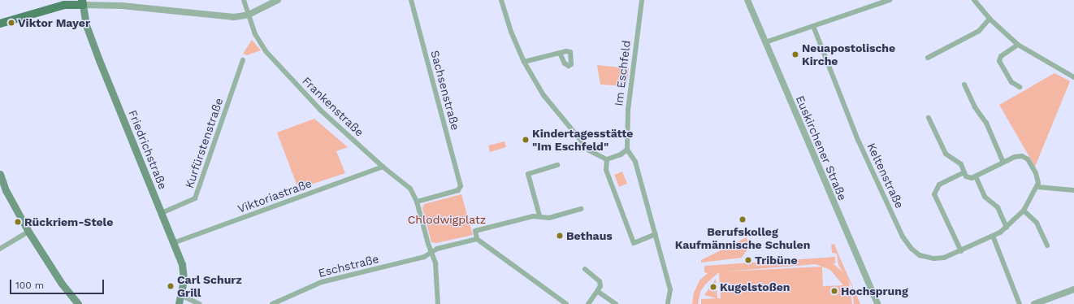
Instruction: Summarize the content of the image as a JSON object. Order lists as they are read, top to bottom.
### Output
{
  "streets": {
    "main road": ["Friedrichstraße"],
    "street": [
      "Im Eschfeld",
      "Sachsenstraße",
      "Frankenstraße",
      "Kurfürstenstraße",
      "Euskirchener Straße",
      "Keltenstraße",
      "Viktoriastraße",
      "Eschstraße"
    ]
  },
  "crossings": [
    ["Sachsenstraße", "Frankenstraße"],
    ["Frankenstraße", "Viktoriastraße"],
    ["Kurfürstenstraße", "Friedrichstraße"],
    ["Friedrichstraße", "Viktoriastraße"]
  ],
  "parks": ["Chlodwigplatz"],
  "places": [
    "Viktor Mayer",
    "Neuapostolische Kirche",
    "Kindertagesstätte \"Im Eschfeld\"",
    "Berufskolleg Kaufmännische Schulen",
    "Rückriem-Stele",
    "Bethaus",
    "Tribüne",
    "Carl Schurz Grill",
    "Kugelstoßen",
    "Hochsprung"
  ],
  "scale_bar": "100 m"
}
